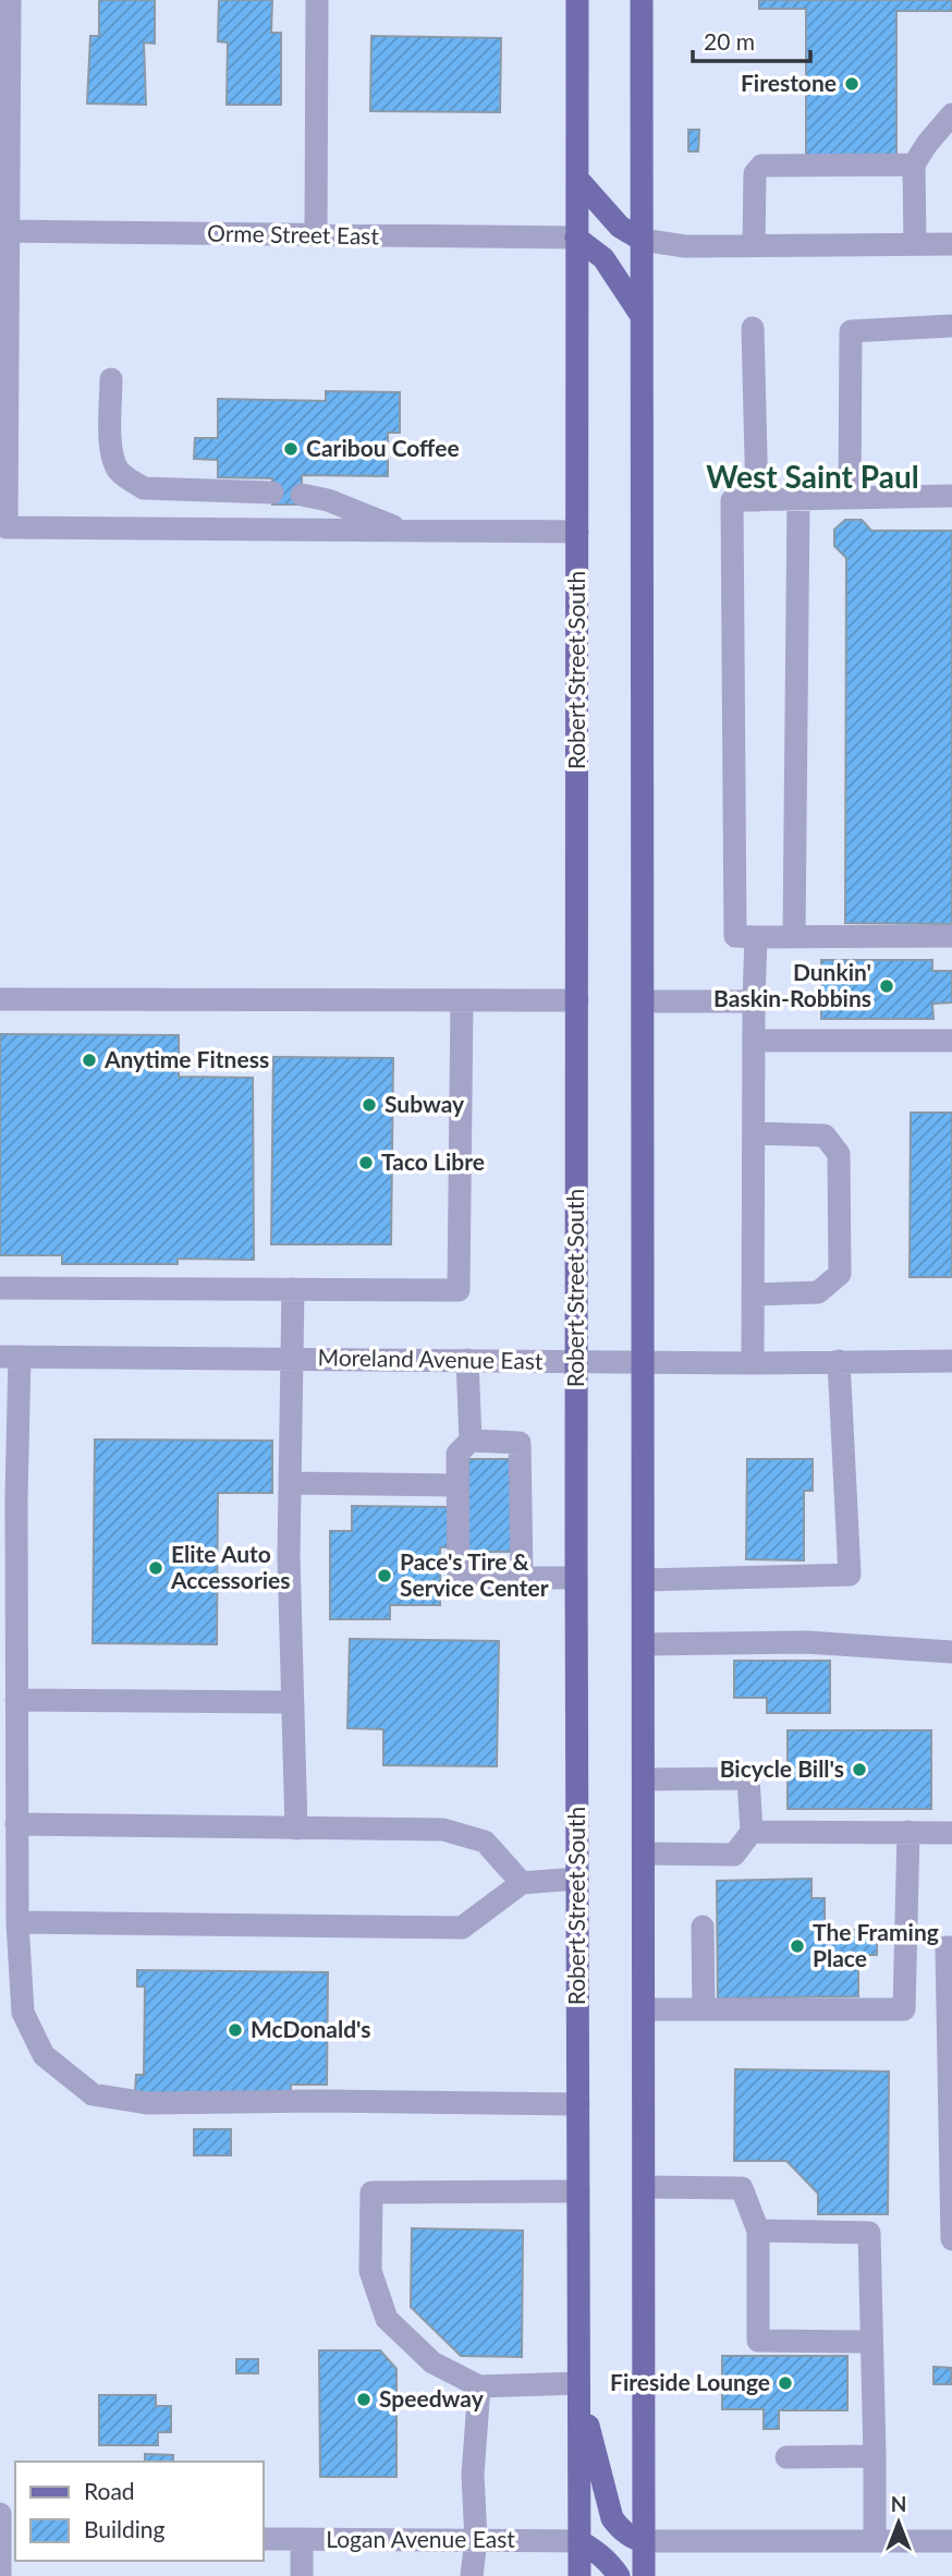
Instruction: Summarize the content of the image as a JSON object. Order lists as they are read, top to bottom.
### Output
{
  "streets": {
    "main road": ["Robert Street South"],
    "street": ["Orme Street East", "Moreland Avenue East", "Logan Avenue East"]
  },
  "crossings": [
    ["Orme Street East", "Robert Street South"],
    ["Robert Street South", "Moreland Avenue East"],
    ["Robert Street South", "Logan Avenue East"]
  ],
  "districts": ["West Saint Paul"],
  "places": [
    "Firestone",
    "Caribou Coffee",
    "Dunkin' Baskin-Robbins",
    "Anytime Fitness",
    "Subway",
    "Taco Libre",
    "Elite Auto Accessories",
    "Pace's Tire & Service Center",
    "Bicycle Bill's",
    "The Framing Place",
    "McDonald's",
    "Fireside Lounge",
    "Speedway"
  ],
  "legend": ["Road", "Building"],
  "scale_bar": "20 m",
  "north": "top"
}
